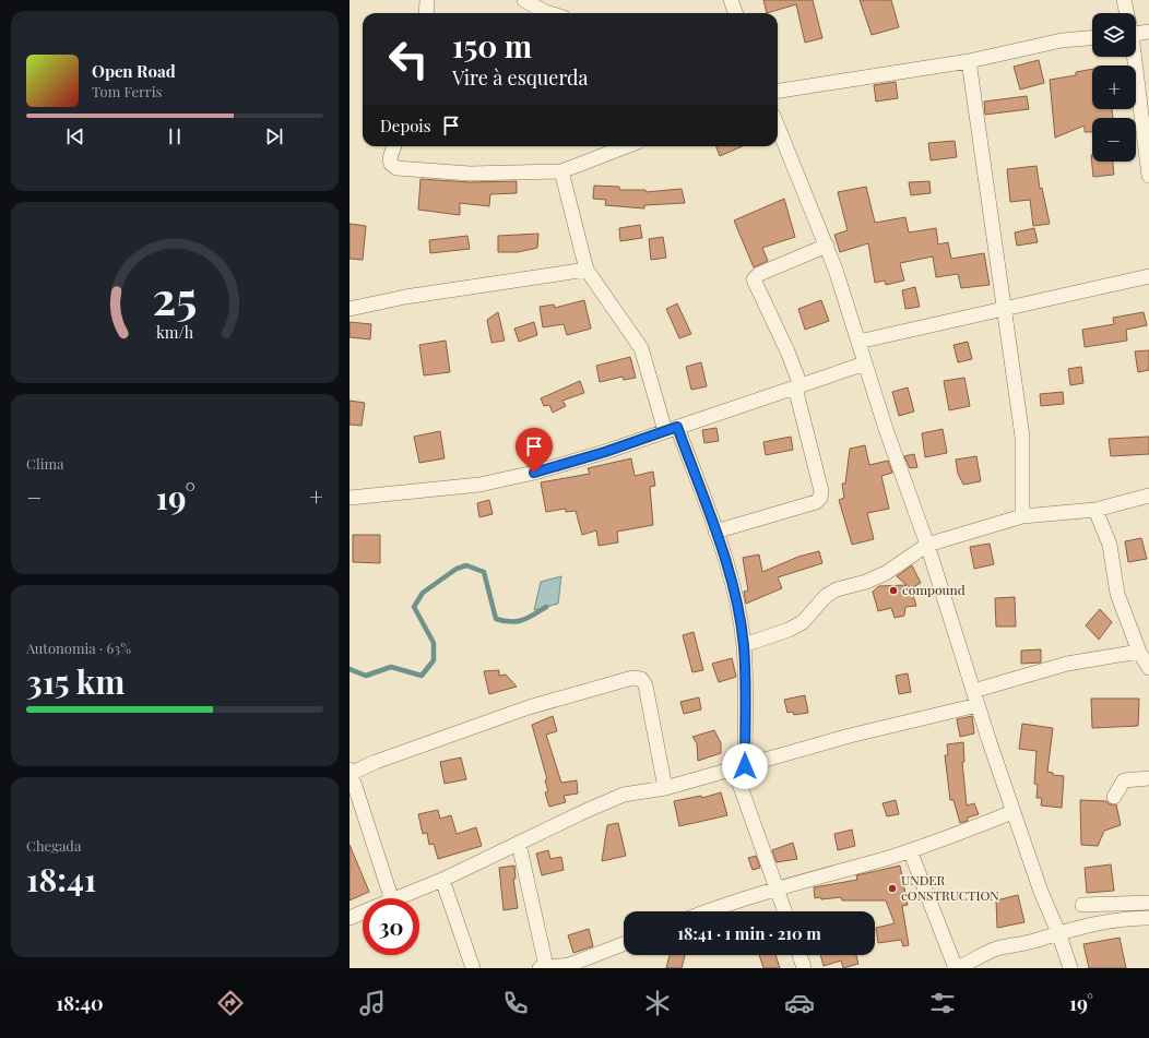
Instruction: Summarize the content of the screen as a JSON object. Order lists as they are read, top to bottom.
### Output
{
  "places": ["compound", "UNDER cONSTRUCTION"],
  "page": {
    "map_buttons": ["+", "−"],
    "turn": ["150 m", "Vire à esquerda"],
    "song": ["Open Road", "Tom Ferris"],
    "then": "Depois",
    "tile": [
      "Clima",
      ["Autonomia · 63%", "315 km"],
      ["Chegada", "18:41"]
    ],
    "heat": ["−", "19°", "+"],
    "limit": "30",
    "trip": "18:41 · 1 min · 210 m",
    "tabs": ["18:40", "19°"],
    "gauge": ["25", "km/h"]
  }
}
